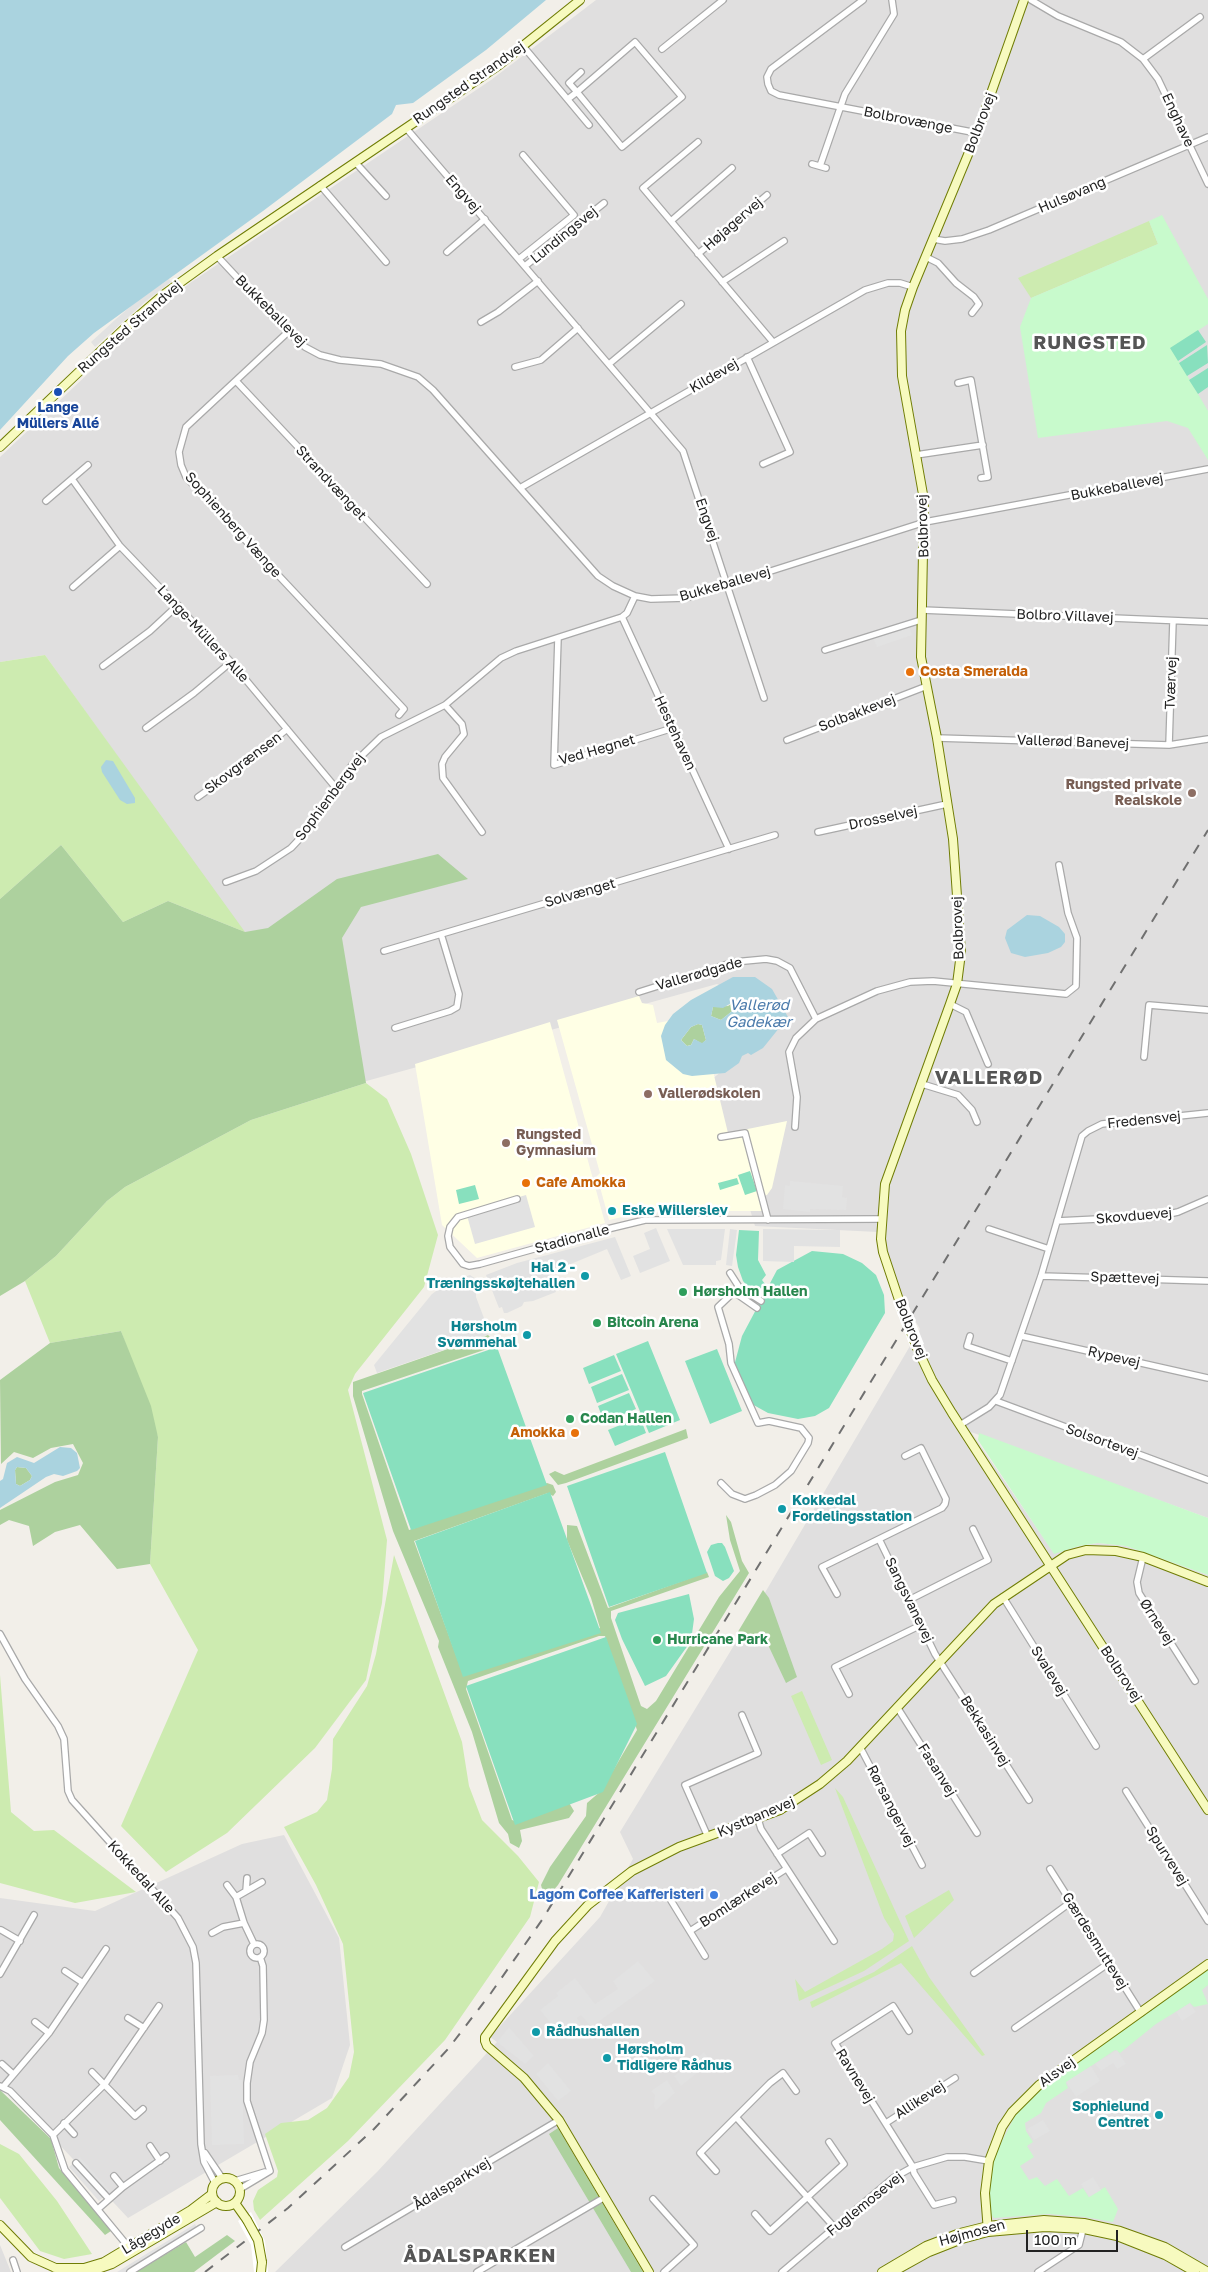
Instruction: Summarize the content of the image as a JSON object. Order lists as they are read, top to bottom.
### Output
{
  "streets": {
    "street": [
      "Rungsted Strandvej",
      "Bolbrovænge",
      "Enghave",
      "Bolbrovej",
      "Engvej",
      "Hulsøvang",
      "Højagervej",
      "Lundingsvej",
      "Bukkeballevej",
      "Kildevej",
      "Strandvænget",
      "Sophienberg Vænge",
      "Bolbro Villavej",
      "Lange-Müllers Alle",
      "Tværvej",
      "Solbakkevej",
      "Hestehaven",
      "Vallerød Banevej",
      "Ved Hegnet",
      "Skovgrænsen",
      "Sophienbergvej",
      "Drosselvej",
      "Solvænget",
      "Vallerødgade",
      "Fredensvej",
      "Skovduevej",
      "Stadionalle",
      "Spættevej",
      "Rypevej",
      "Solsortevej",
      "Sangsvanevej",
      "Ørnevej",
      "Svalevej",
      "Bekkasinvej",
      "Fasanvej",
      "Rørsangervej",
      "Kystbanevej",
      "Spurvevej",
      "Kokkedal Alle",
      "Bomlærkevej",
      "Gærdesmuttevej",
      "Alsvej",
      "Ravnevej",
      "Allikevej",
      "Ådalsparkvej",
      "Fuglemosevej",
      "Højmosen",
      "Lågegyde"
    ]
  },
  "crossings": [
    ["Rungsted Strandvej", "Engvej"],
    ["Rungsted Strandvej", "Bukkeballevej"],
    ["Bolbrovænge", "Bolbrovej"],
    ["Enghave", "Hulsøvang"],
    ["Bolbrovej", "Hulsøvang"],
    ["Bolbrovej", "Bukkeballevej"],
    ["Bolbrovej", "Kildevej"],
    ["Bolbrovej", "Bolbro Villavej"],
    ["Bolbrovej", "Solbakkevej"],
    ["Bolbrovej", "Vallerød Banevej"],
    ["Bolbrovej", "Drosselvej"],
    ["Bolbrovej", "Stadionalle"],
    ["Bolbrovej", "Kystbanevej"],
    ["Engvej", "Lundingsvej"],
    ["Engvej", "Bukkeballevej"],
    ["Engvej", "Kildevej"],
    ["Højagervej", "Kildevej"],
    ["Bukkeballevej", "Kildevej"],
    ["Bukkeballevej", "Sophienberg Vænge"],
    ["Strandvænget", "Sophienberg Vænge"],
    ["Bolbro Villavej", "Tværvej"],
    ["Lange-Müllers Alle", "Skovgrænsen"],
    ["Lange-Müllers Alle", "Sophienbergvej"],
    ["Tværvej", "Vallerød Banevej"],
    ["Hestehaven", "Ved Hegnet"],
    ["Hestehaven", "Sophienbergvej"],
    ["Hestehaven", "Solvænget"],
    ["Ved Hegnet", "Sophienbergvej"],
    ["Fredensvej", "Skovduevej"],
    ["Fredensvej", "Spættevej"],
    ["Fredensvej", "Rypevej"],
    ["Fredensvej", "Solsortevej"],
    ["Sangsvanevej", "Bekkasinvej"],
    ["Sangsvanevej", "Kystbanevej"],
    ["Ørnevej", "Kystbanevej"],
    ["Svalevej", "Kystbanevej"],
    ["Bekkasinvej", "Kystbanevej"],
    ["Fasanvej", "Kystbanevej"],
    ["Rørsangervej", "Kystbanevej"],
    ["Kystbanevej", "Ådalsparkvej"],
    ["Kokkedal Alle", "Lågegyde"],
    ["Gærdesmuttevej", "Alsvej"],
    ["Alsvej", "Fuglemosevej"],
    ["Alsvej", "Højmosen"],
    ["Ravnevej", "Allikevej"],
    ["Ravnevej", "Fuglemosevej"]
  ],
  "districts": ["RUNGSTED", "VALLERØD", "ÅDALSPARKEN"],
  "water": ["Vallerød Gadekær"],
  "places": [
    "Lange Müllers Allé",
    "Costa Smeralda",
    "Rungsted private Realskole",
    "Vallerødskolen",
    "Rungsted Gymnasium",
    "Cafe Amokka",
    "Eske Willerslev",
    "Hal 2 - Træningsskøjtehallen",
    "Hørsholm Hallen",
    "Bitcoin Arena",
    "Hørsholm Svømmehal",
    "Codan Hallen",
    "Amokka",
    "Kokkedal Fordelingsstation",
    "Hurricane Park",
    "Lagom Coffee Kafferisteri",
    "Rådhushallen",
    "Hørsholm Tidligere Rådhus",
    "Sophielund Centret"
  ],
  "scale_bar": "100 m"
}
